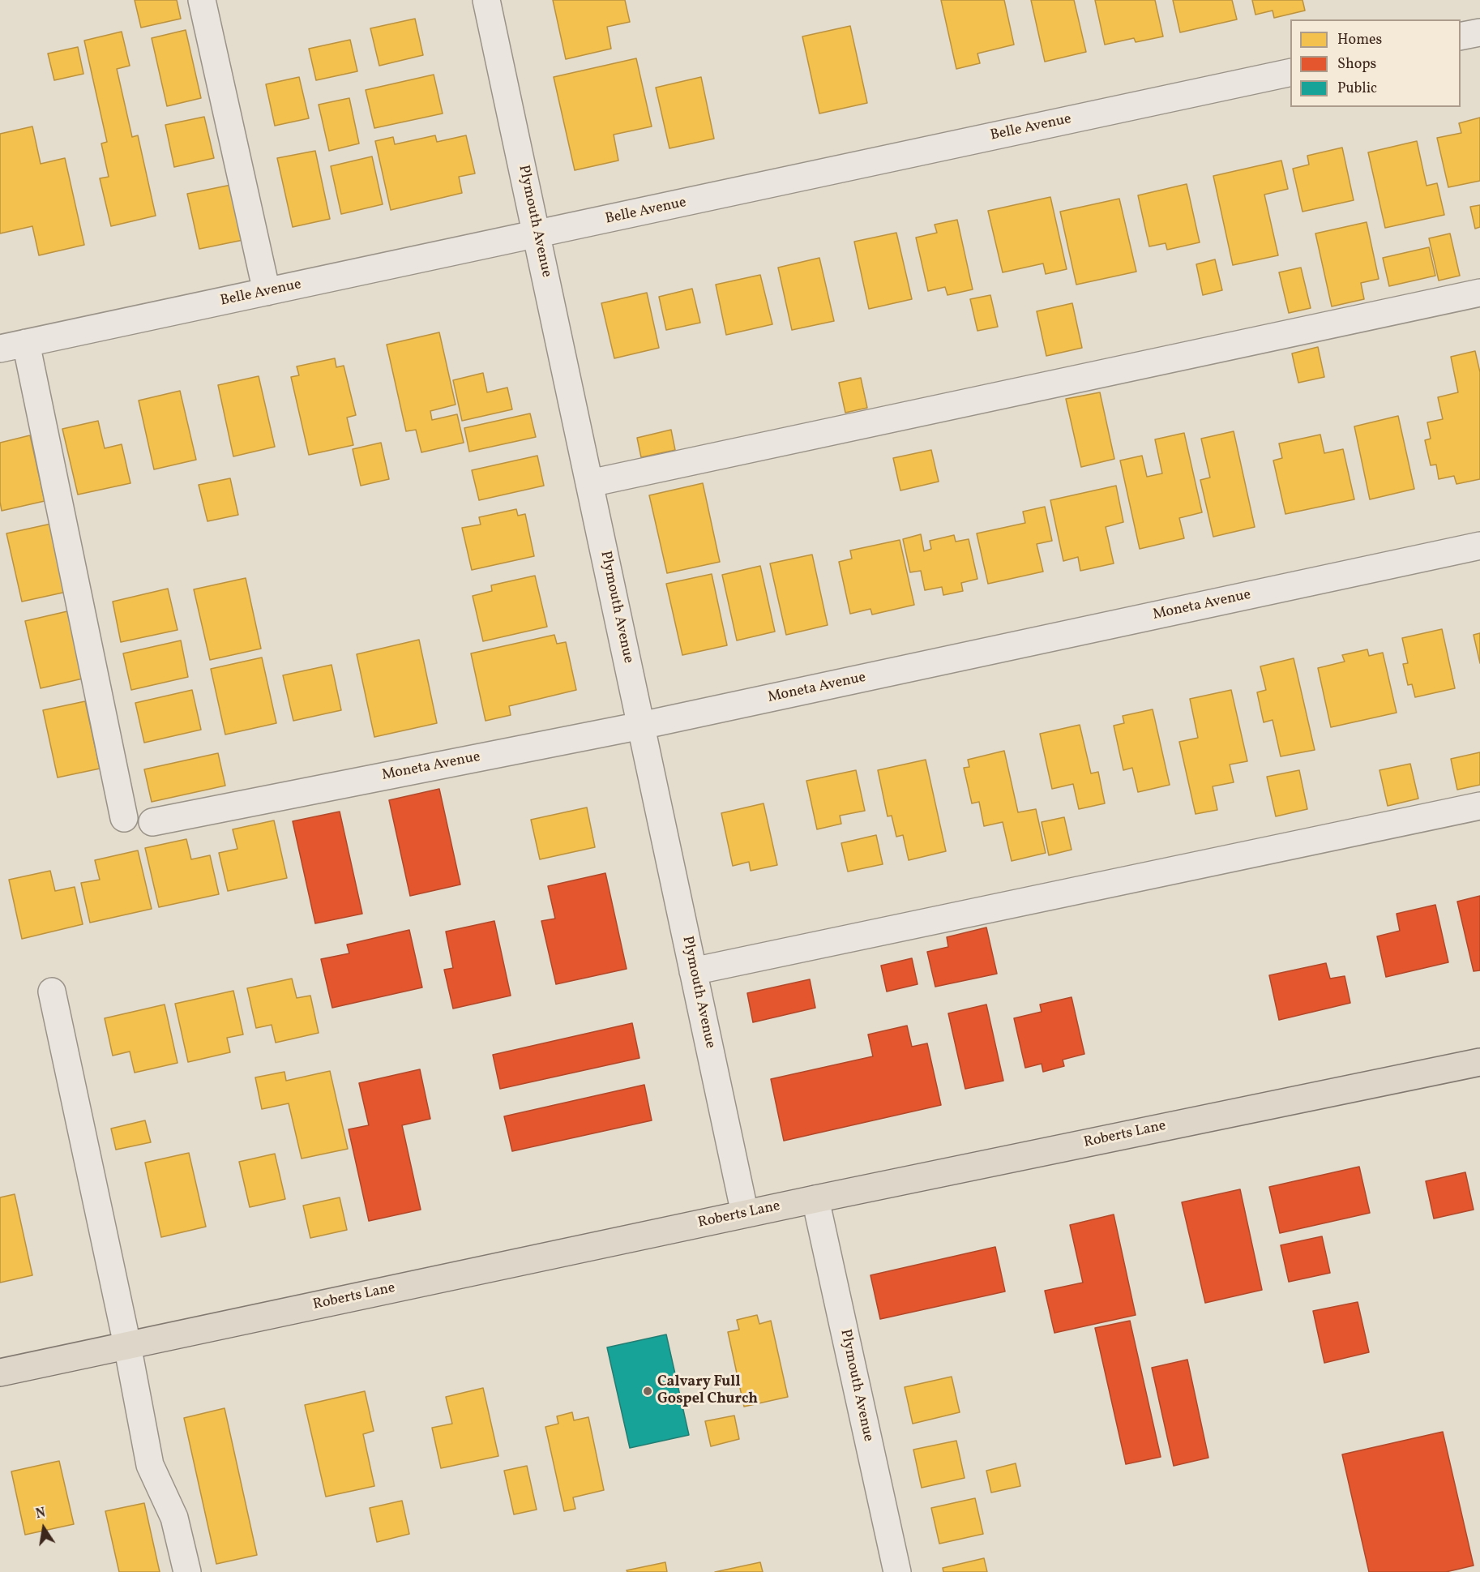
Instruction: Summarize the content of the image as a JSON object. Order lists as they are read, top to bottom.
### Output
{
  "streets": {
    "main road": ["Roberts Lane"],
    "street": ["Belle Avenue", "Plymouth Avenue", "Moneta Avenue"]
  },
  "crossings": [
    ["Belle Avenue", "Plymouth Avenue"],
    ["Plymouth Avenue", "Moneta Avenue"],
    ["Plymouth Avenue", "Roberts Lane"]
  ],
  "places": ["Calvary Full Gospel Church"],
  "legend": ["Homes", "Shops", "Public"],
  "north": "top"
}
